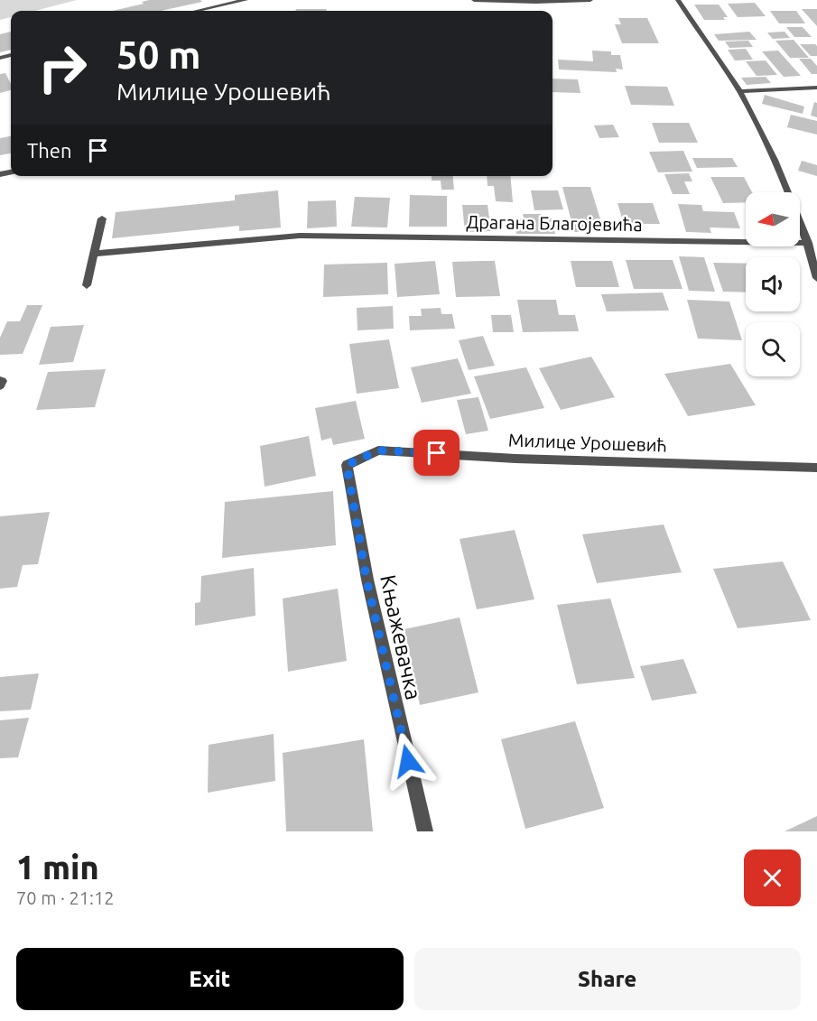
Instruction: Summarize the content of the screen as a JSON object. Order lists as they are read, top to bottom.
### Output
{
  "streets": {
    "street": ["Драгана Благојевића", "Милице Урошевић", "Књажевачка"]
  },
  "crossings": [
    ["Милице Урошевић", "Књажевачка"]
  ],
  "north": "left",
  "page": {
    "turn": ["50 m", "Милице Урошевић"],
    "then": "Then",
    "heading": ["1 min", "70 m · 21:12"],
    "buttons": ["Exit", "Share"]
  }
}
